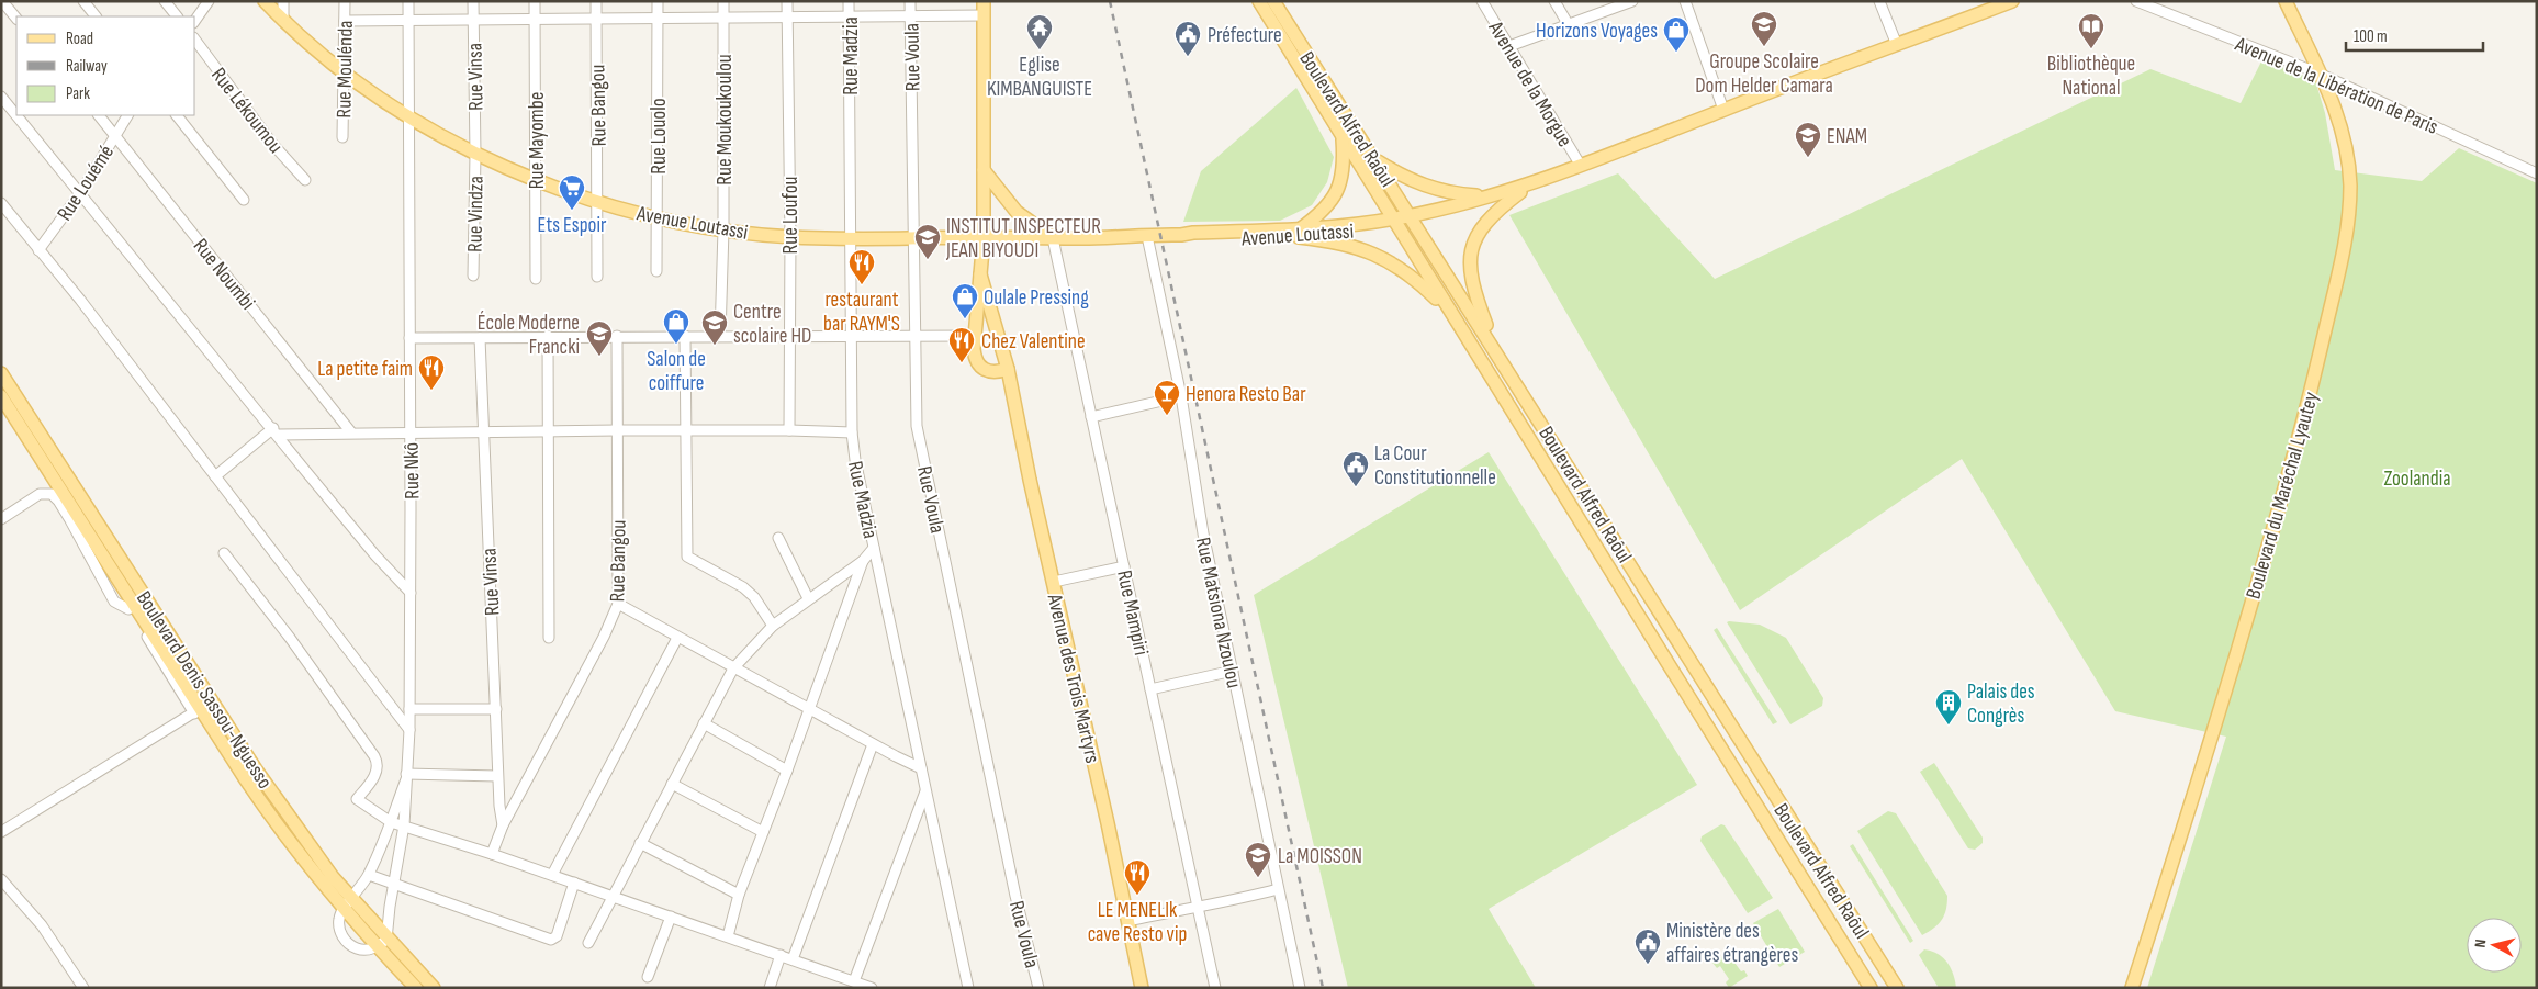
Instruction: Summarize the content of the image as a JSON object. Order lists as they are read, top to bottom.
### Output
{
  "streets": {
    "main road": [
      "Boulevard Alfred Raôul",
      "Avenue Loutassi",
      "Boulevard du Maréchal Lyautey",
      "Avenue des Trois Martyrs",
      "Boulevard Denis Sassou-Nguesso"
    ],
    "street": [
      "Rue Madzia",
      "Rue Voula",
      "Rue Moulénda",
      "Rue Vinsa",
      "Avenue de la Morgue",
      "Avenue de la Libération de Paris",
      "Rue Bangou",
      "Rue Lékoumou",
      "Rue Moukoukoulou",
      "Rue Louolo",
      "Rue Mayombe",
      "Rue Louémé",
      "Rue Vindza",
      "Rue Loufou",
      "Rue Noumbi",
      "Rue Nkô",
      "Rue Mampiri",
      "Rue Matsiona Nzoulou"
    ]
  },
  "crossings": [
    ["Rue Madzia", "Avenue Loutassi"],
    ["Rue Voula", "Avenue Loutassi"],
    ["Rue Moulénda", "Avenue Loutassi"],
    ["Rue Vinsa", "Rue Bangou"],
    ["Rue Vinsa", "Rue Vindza"],
    ["Rue Vinsa", "Avenue Loutassi"],
    ["Avenue de la Morgue", "Avenue Loutassi"],
    ["Avenue de la Libération de Paris", "Boulevard du Maréchal Lyautey"],
    ["Rue Bangou", "Avenue Loutassi"],
    ["Boulevard Alfred Raôul", "Avenue Loutassi"],
    ["Rue Moukoukoulou", "Avenue Loutassi"],
    ["Rue Louolo", "Avenue Loutassi"],
    ["Rue Mayombe", "Avenue Loutassi"],
    ["Rue Louémé", "Rue Noumbi"],
    ["Rue Vindza", "Avenue Loutassi"],
    ["Rue Loufou", "Avenue Loutassi"],
    ["Avenue Loutassi", "Rue Nkô"],
    ["Avenue Loutassi", "Rue Mampiri"],
    ["Avenue Loutassi", "Rue Matsiona Nzoulou"],
    ["Avenue Loutassi", "Avenue des Trois Martyrs"],
    ["Rue Nkô", "Boulevard Denis Sassou-Nguesso"]
  ],
  "parks": ["Zoolandia"],
  "places": {
    "school or university": [
      "Groupe Scolaire Dom Helder Camara",
      "ENAM",
      "INSTITUT INSPECTEUR JEAN BIYOUDI",
      "Centre scolaire HD",
      "École Moderne Francki",
      "La MOISSON"
    ],
    "library": ["Bibliothèque National"],
    "temple": ["Eglise KIMBANGUISTE"],
    "shop": ["Horizons Voyages", "Oulale Pressing", "Salon de coiffure"],
    "public building": ["Préfecture", "La Cour Constitutionnelle", "Ministère des affaires étrangères"],
    "supermarket": ["Ets Espoir"],
    "restaurant": [
      "restaurant bar RAYM'S",
      "Chez Valentine",
      "La petite faim",
      "LE MENELIk cave Resto vip"
    ],
    "bar": ["Henora Resto Bar"],
    "building": ["Palais des Congrès"]
  },
  "legend": ["Road", "Railway", "Park"],
  "scale_bar": "100 m",
  "north": "left"
}
